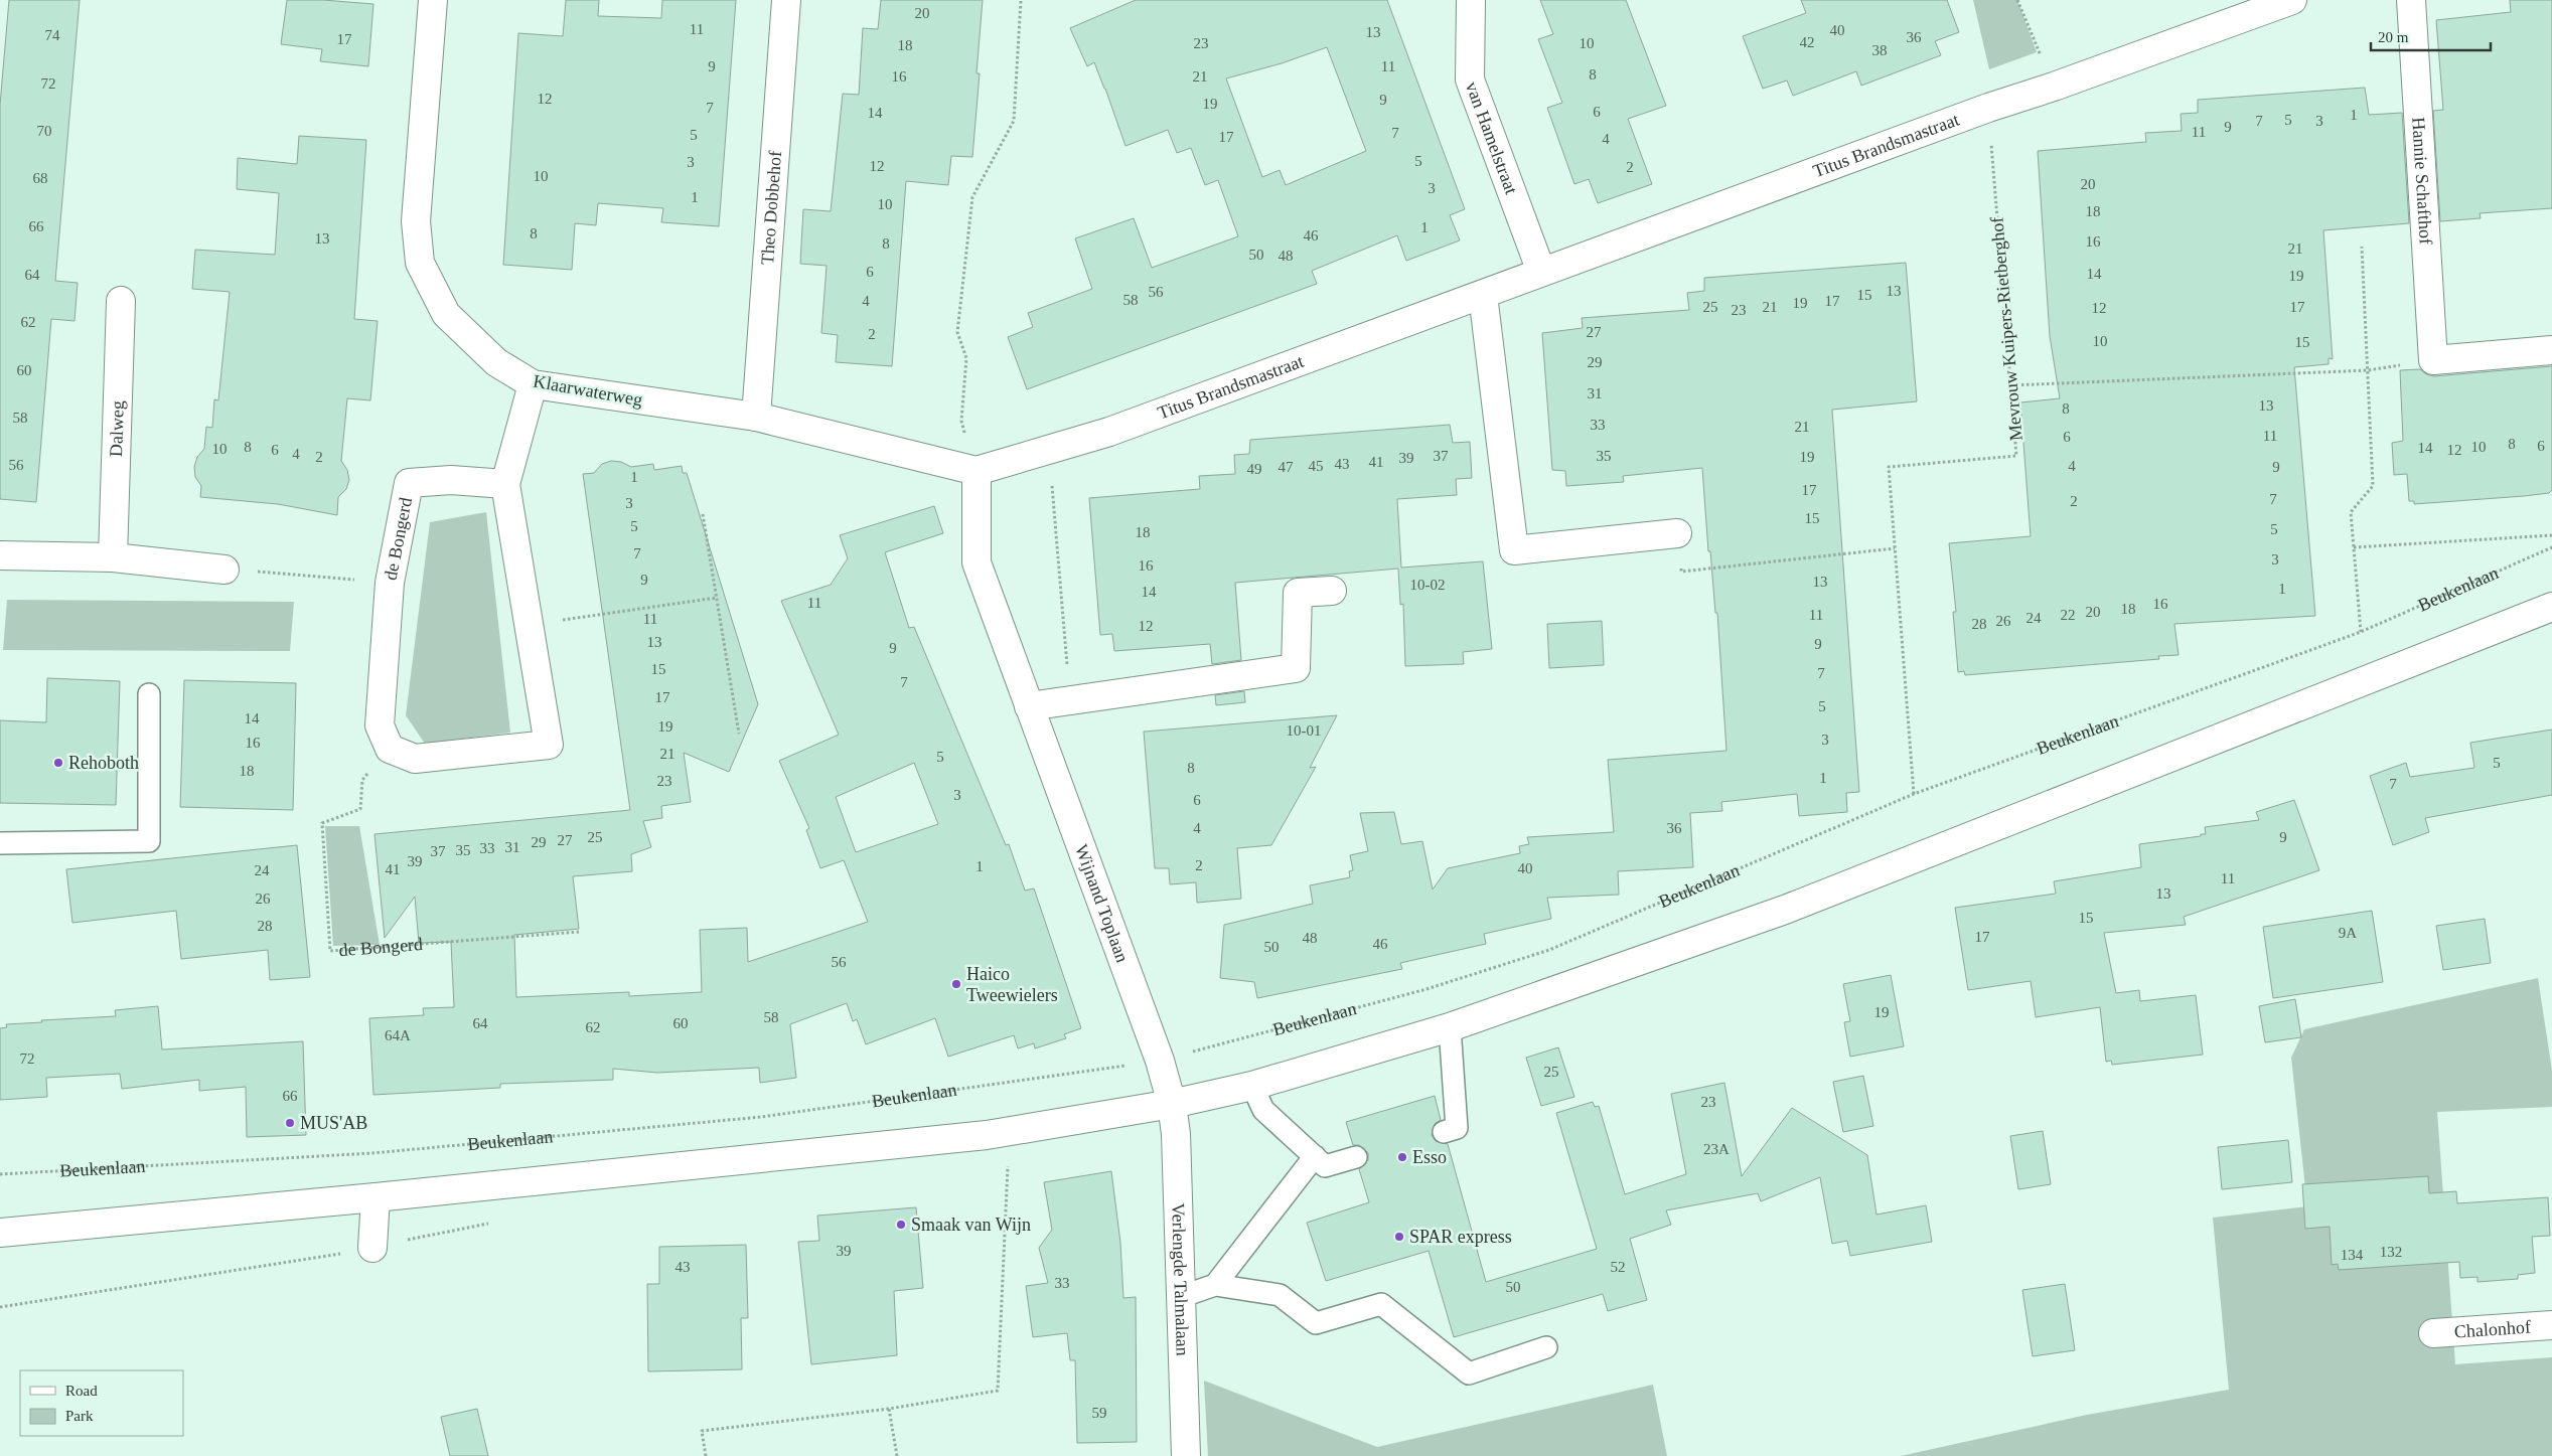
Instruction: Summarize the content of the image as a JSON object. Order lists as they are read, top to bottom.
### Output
{
  "streets": {
    "street": [
      "van Hamelstraat",
      "Titus Brandsmastraat",
      "Hannie Schafthof",
      "Theo Dobbehof",
      "Klaarwaterweg",
      "Dalweg",
      "de Bongerd",
      "Wijnand Toplaan",
      "Verlengde Talmalaan",
      "Chalonhof"
    ],
    "path": ["Mevrouw Kuipers-Rietberghof", "Beukenlaan"]
  },
  "crossings": [
    ["van Hamelstraat", "Titus Brandsmastraat"],
    ["Titus Brandsmastraat", "Mevrouw Kuipers-Rietberghof"],
    ["Titus Brandsmastraat", "Klaarwaterweg"],
    ["Titus Brandsmastraat", "Wijnand Toplaan"],
    ["Theo Dobbehof", "Klaarwaterweg"],
    ["Mevrouw Kuipers-Rietberghof", "Beukenlaan"],
    ["Klaarwaterweg", "Wijnand Toplaan"],
    ["Beukenlaan", "Wijnand Toplaan"],
    ["Wijnand Toplaan", "Verlengde Talmalaan"]
  ],
  "places": [
    "Rehoboth",
    "Haico Tweewielers",
    "MUS'AB",
    "Esso",
    "Smaak van Wijn",
    "SPAR express"
  ],
  "house_numbers": [
    "20",
    "11",
    "40",
    "13",
    "74",
    "36",
    "17",
    "42",
    "23",
    "10",
    "18",
    "38",
    "9",
    "11",
    "8",
    "16",
    "21",
    "72",
    "12",
    "9",
    "19",
    "7",
    "6",
    "14",
    "1",
    "5",
    "7",
    "3",
    "9",
    "70",
    "11",
    "7",
    "5",
    "17",
    "4",
    "5",
    "3",
    "12",
    "2",
    "10",
    "68",
    "20",
    "3",
    "1",
    "10",
    "18",
    "66",
    "1",
    "8",
    "46",
    "13",
    "16",
    "8",
    "21",
    "50",
    "48",
    "6",
    "14",
    "64",
    "19",
    "13",
    "56",
    "15",
    "58",
    "4",
    "17",
    "19",
    "25",
    "21",
    "17",
    "12",
    "23",
    "62",
    "27",
    "2",
    "10",
    "15",
    "29",
    "60",
    "31",
    "13",
    "8",
    "58",
    "33",
    "21",
    "11",
    "6",
    "8",
    "6",
    "8",
    "10",
    "14",
    "10",
    "6",
    "12",
    "4",
    "37",
    "35",
    "2",
    "19",
    "39",
    "41",
    "43",
    "56",
    "45",
    "4",
    "47",
    "9",
    "49",
    "1",
    "17",
    "7",
    "2",
    "3",
    "15",
    "5",
    "5",
    "18",
    "7",
    "3",
    "16",
    "9",
    "13",
    "10-02",
    "1",
    "14",
    "11",
    "16",
    "18",
    "20",
    "11",
    "22",
    "24",
    "11",
    "26",
    "28",
    "12",
    "13",
    "9",
    "9",
    "15",
    "7",
    "7",
    "17",
    "5",
    "14",
    "19",
    "10-01",
    "3",
    "16",
    "21",
    "5",
    "5",
    "8",
    "18",
    "1",
    "23",
    "7",
    "3",
    "6",
    "4",
    "36",
    "25",
    "9",
    "27",
    "29",
    "31",
    "33",
    "35",
    "37",
    "39",
    "2",
    "1",
    "40",
    "41",
    "24",
    "11",
    "13",
    "26",
    "15",
    "28",
    "9A",
    "17",
    "48",
    "46",
    "50",
    "56",
    "19",
    "58",
    "64",
    "60",
    "62",
    "64A",
    "72",
    "25",
    "66",
    "23",
    "23A",
    "39",
    "132",
    "134",
    "43",
    "52",
    "33",
    "50",
    "59"
  ],
  "legend": ["Road", "Park"],
  "scale_bar": "20 m"
}
